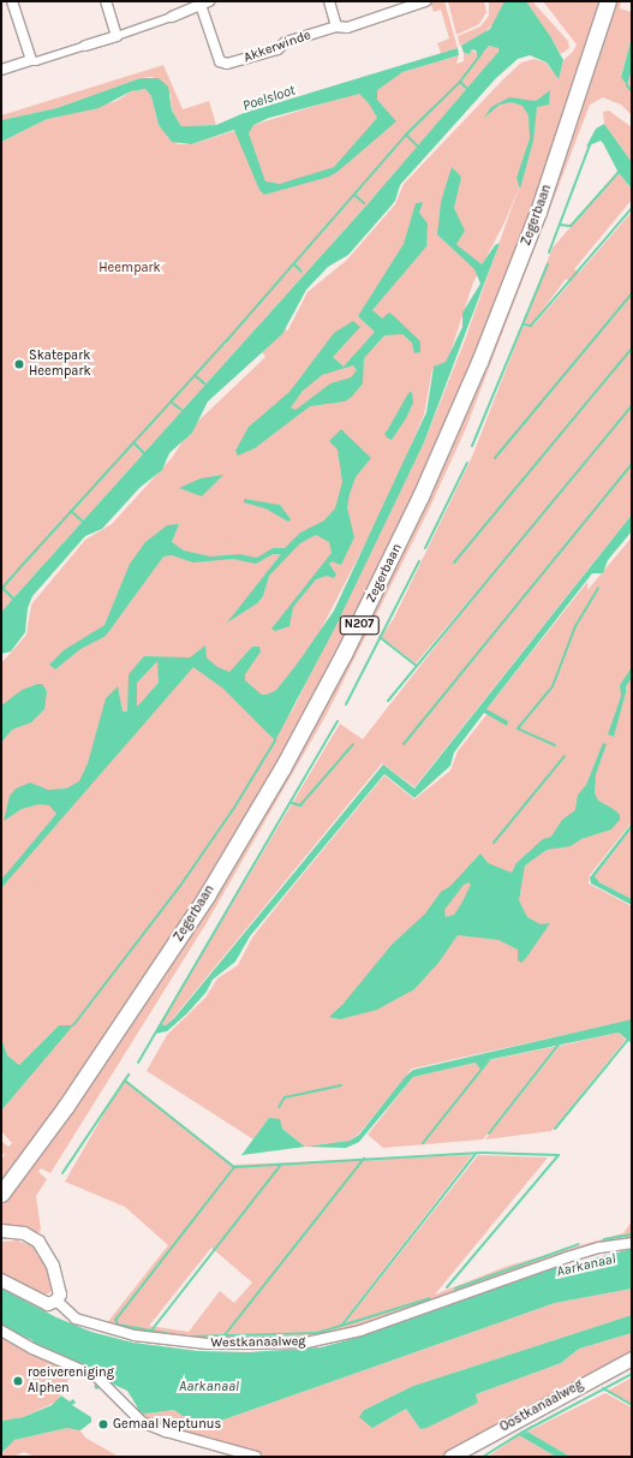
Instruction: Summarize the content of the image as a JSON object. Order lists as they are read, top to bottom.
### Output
{
  "streets": {
    "main road": ["Zegerbaan", "N207", "Oostkanaalweg"],
    "street": ["Akkerwinde", "Westkanaalweg"]
  },
  "water": ["Poelsloot", "Aarkanaal"],
  "parks": ["Heempark"],
  "places": ["Skatepark Heempark", "roeivereniging Alphen", "Gemaal Neptunus"]
}
